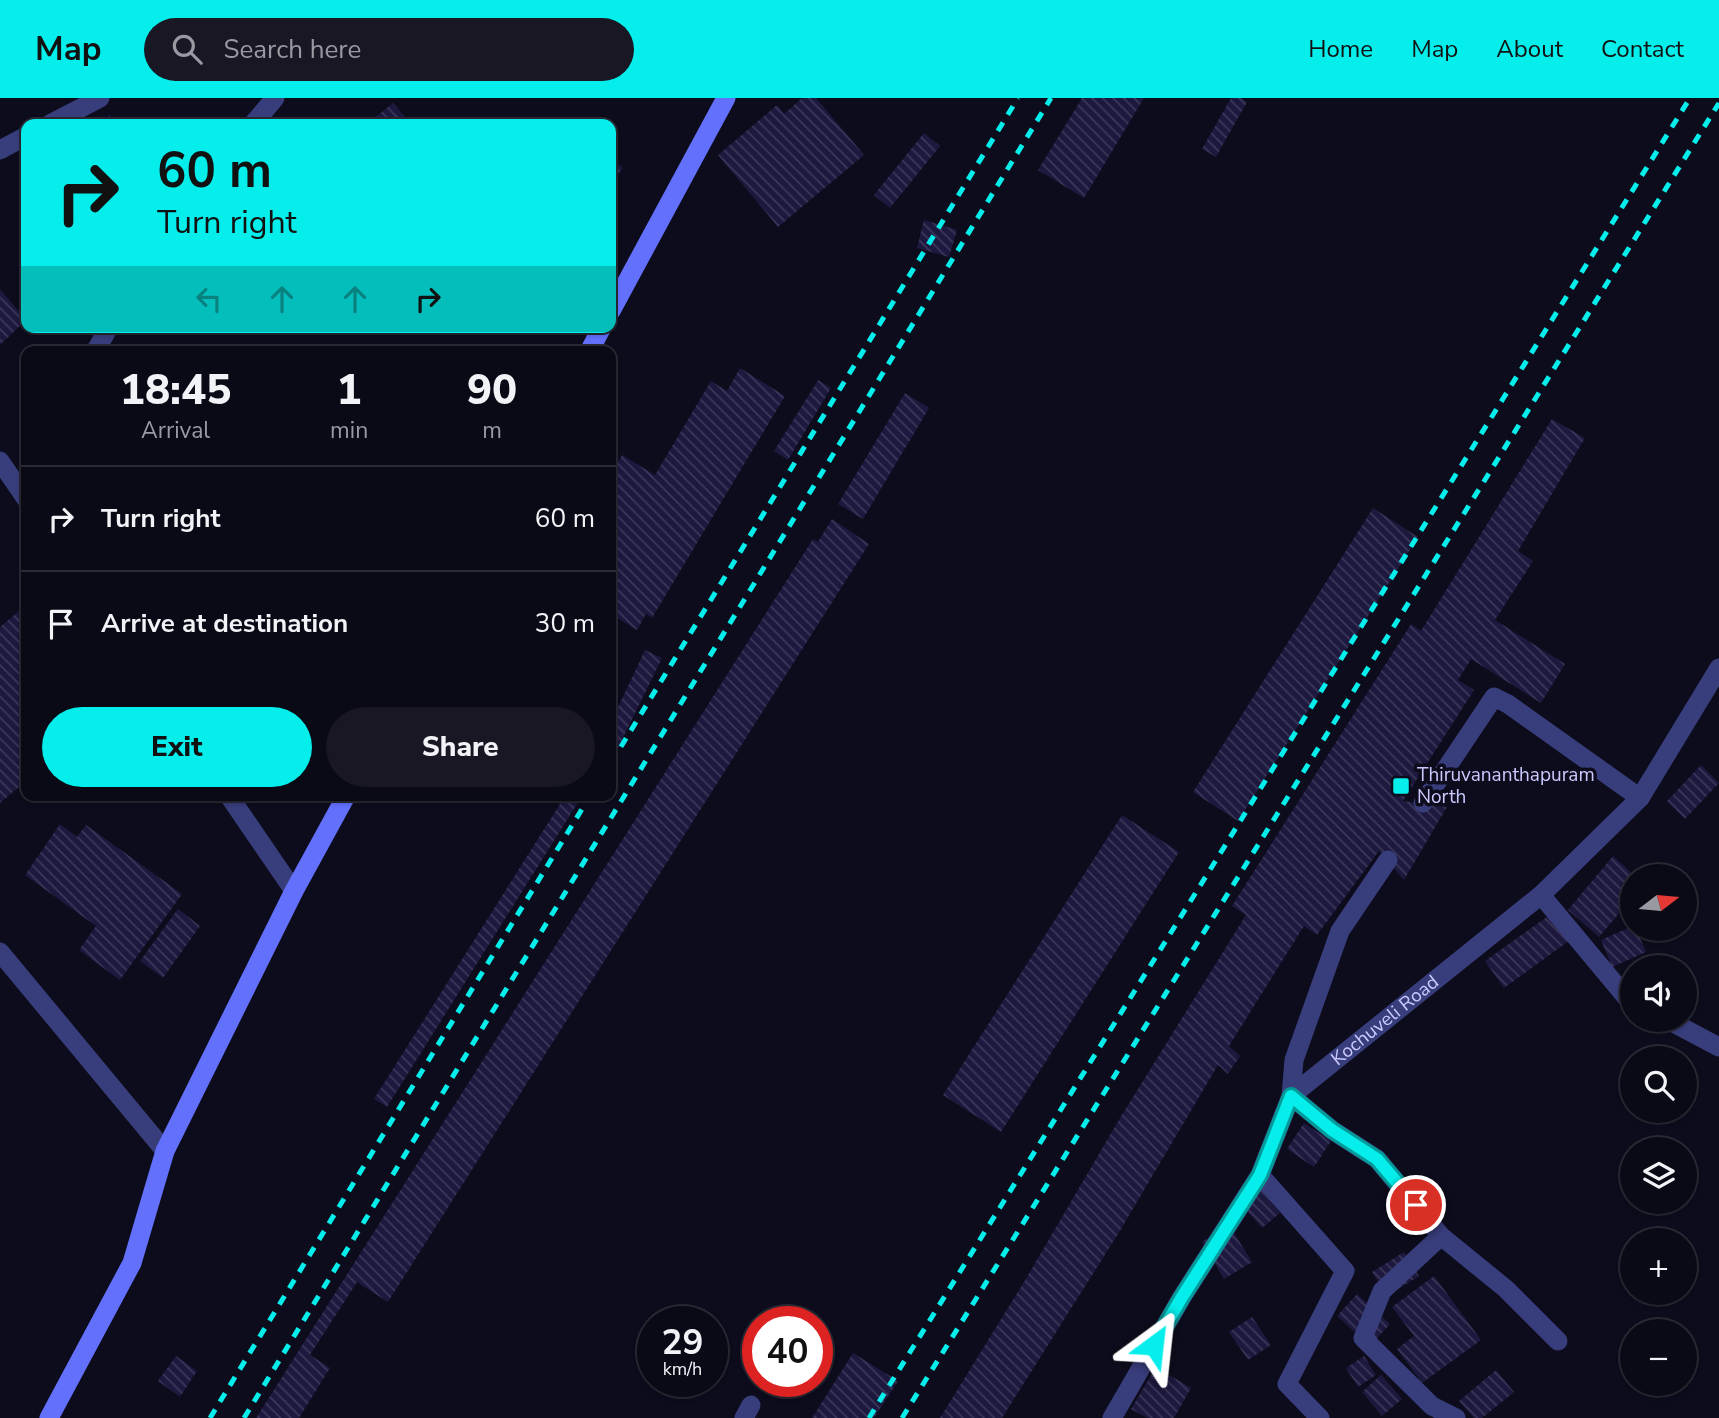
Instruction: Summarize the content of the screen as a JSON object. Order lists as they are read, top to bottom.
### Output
{
  "streets": {
    "street": ["Kochuveli Road"]
  },
  "places": {
    "transit": ["Thiruvananthapuram North"]
  },
  "north": "right",
  "page": {
    "header": "Map",
    "search": "Search here",
    "nav": [
      "Home",
      "Map",
      "About",
      "Contact"
    ],
    "turn": ["60 m", "Turn right"],
    "eta": [
      "18:45",
      "Arrival",
      "1",
      "min",
      "90",
      "m"
    ],
    "list": [
      {
        "name": "Turn right",
        "value": "60 m"
      },
      {
        "name": "Arrive at destination",
        "value": "30 m"
      }
    ],
    "buttons": ["Exit", "Share"],
    "map_buttons": ["+", "−"],
    "speed": "29 km/h",
    "limit": "40"
  }
}
